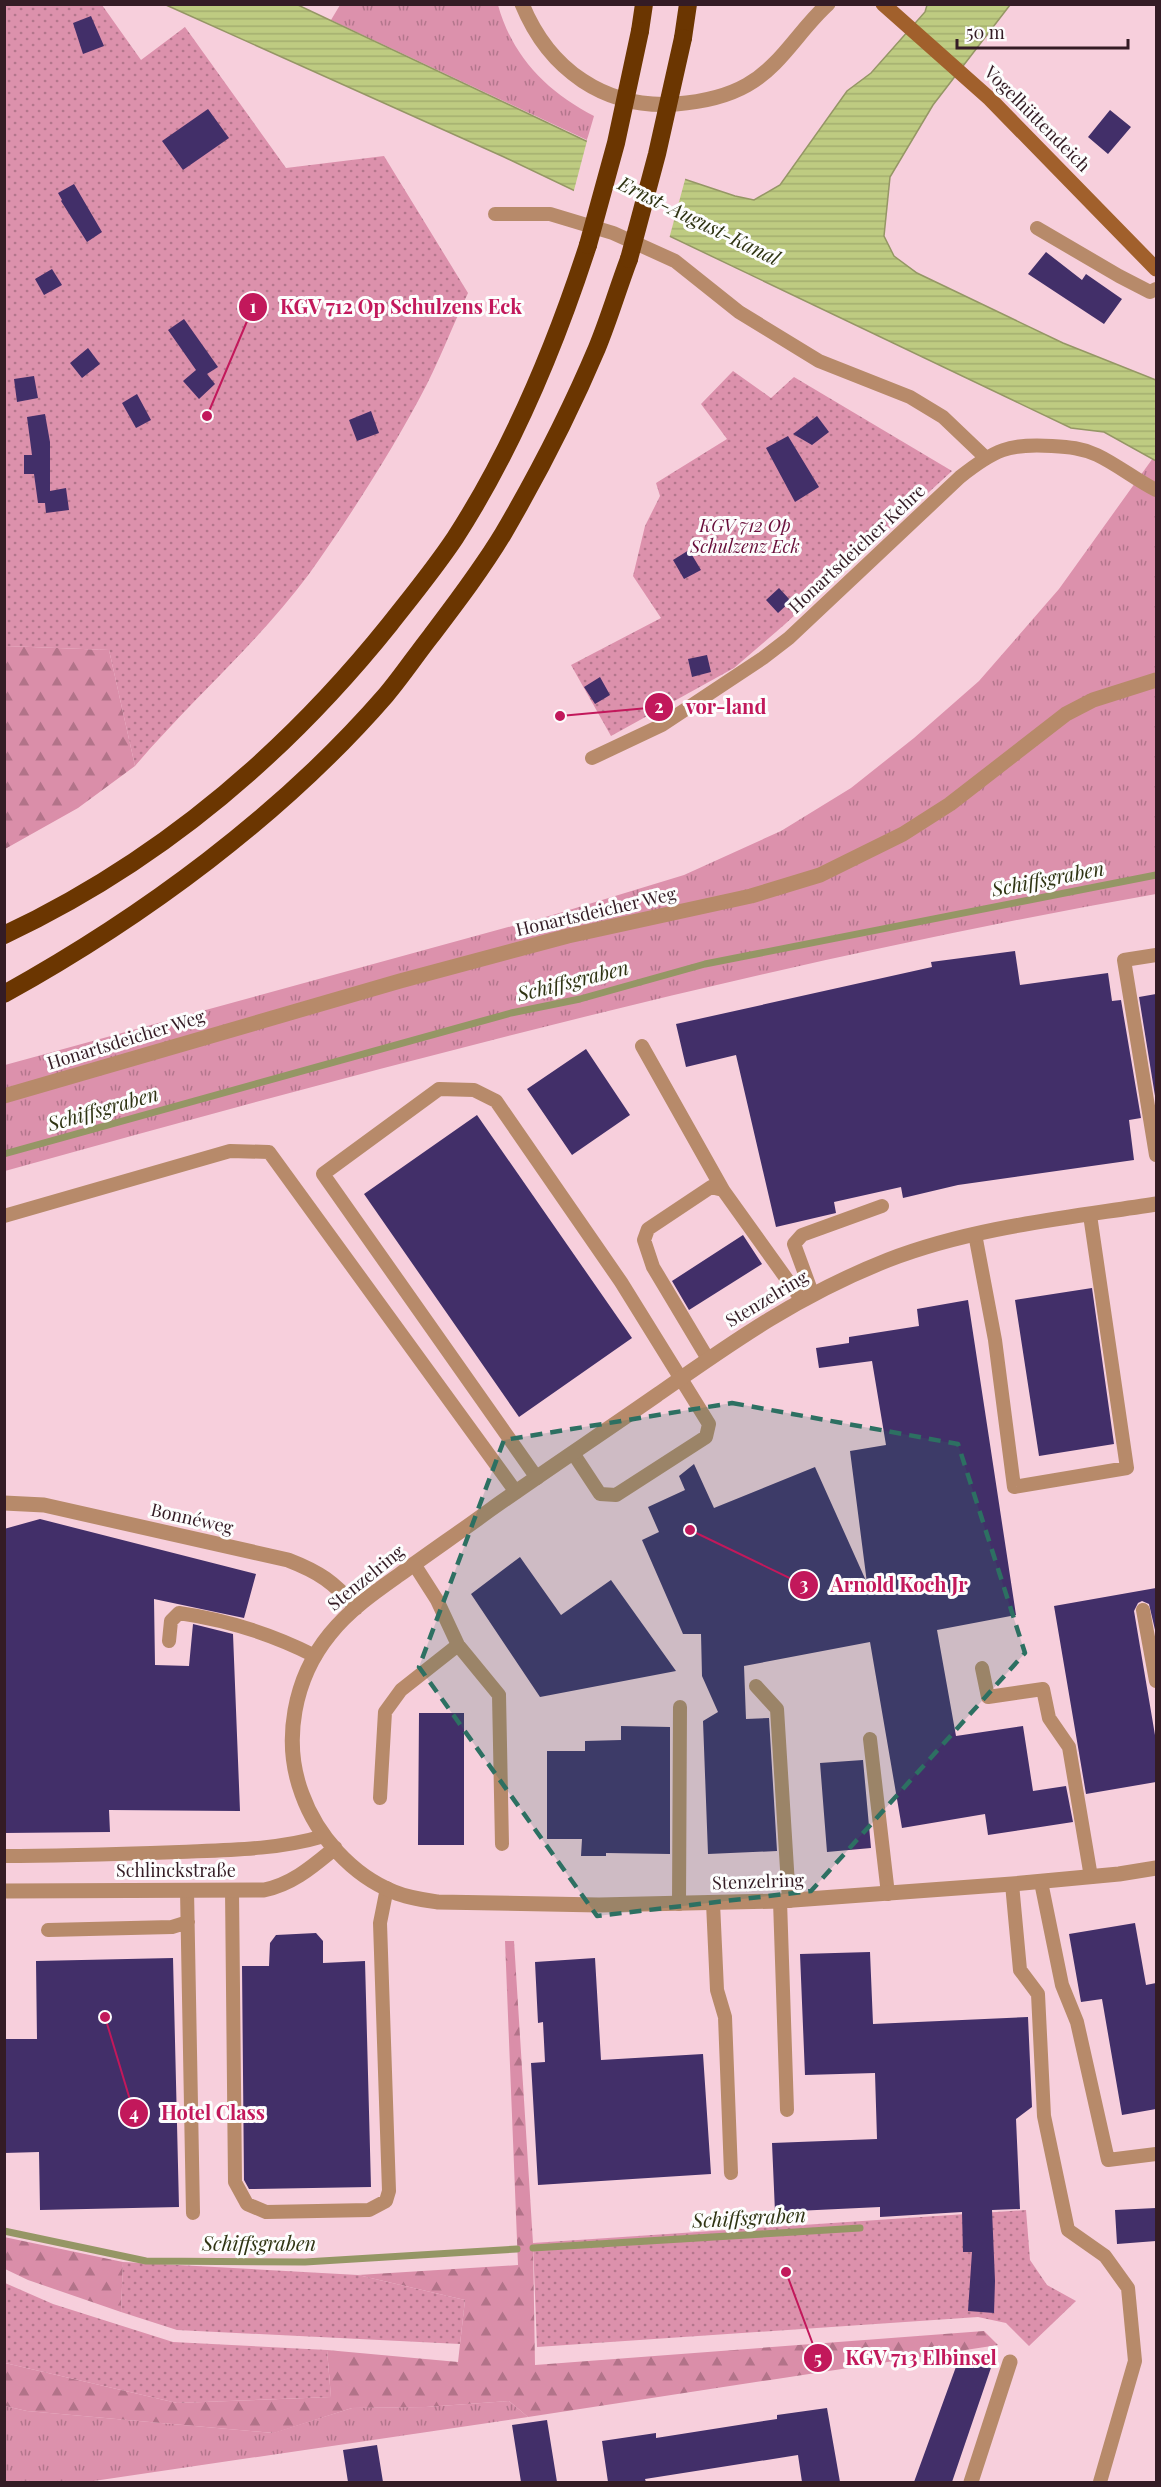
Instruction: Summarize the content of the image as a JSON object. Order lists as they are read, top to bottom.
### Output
{
  "streets": {
    "street": [
      "Vogelhüttendeich",
      "Honartsdeicher Weg",
      "Stenzelring",
      "Bonnéweg",
      "Schlinckstraße"
    ],
    "lane": ["Honartsdeicher Kehre"]
  },
  "crossings": [
    ["Stenzelring", "Bonnéweg"],
    ["Stenzelring", "Schlinckstraße"]
  ],
  "water": ["Ernst-August-Kanal", "Schiffsgraben"],
  "parks": ["KGV 712 Op Schulzenz Eck"],
  "places": [
    "KGV 712 Op Schulzens Eck",
    "vor-land",
    "Arnold Koch Jr",
    "Hotel Class",
    "KGV 713 Elbinsel"
  ],
  "scale_bar": "50 m"
}
